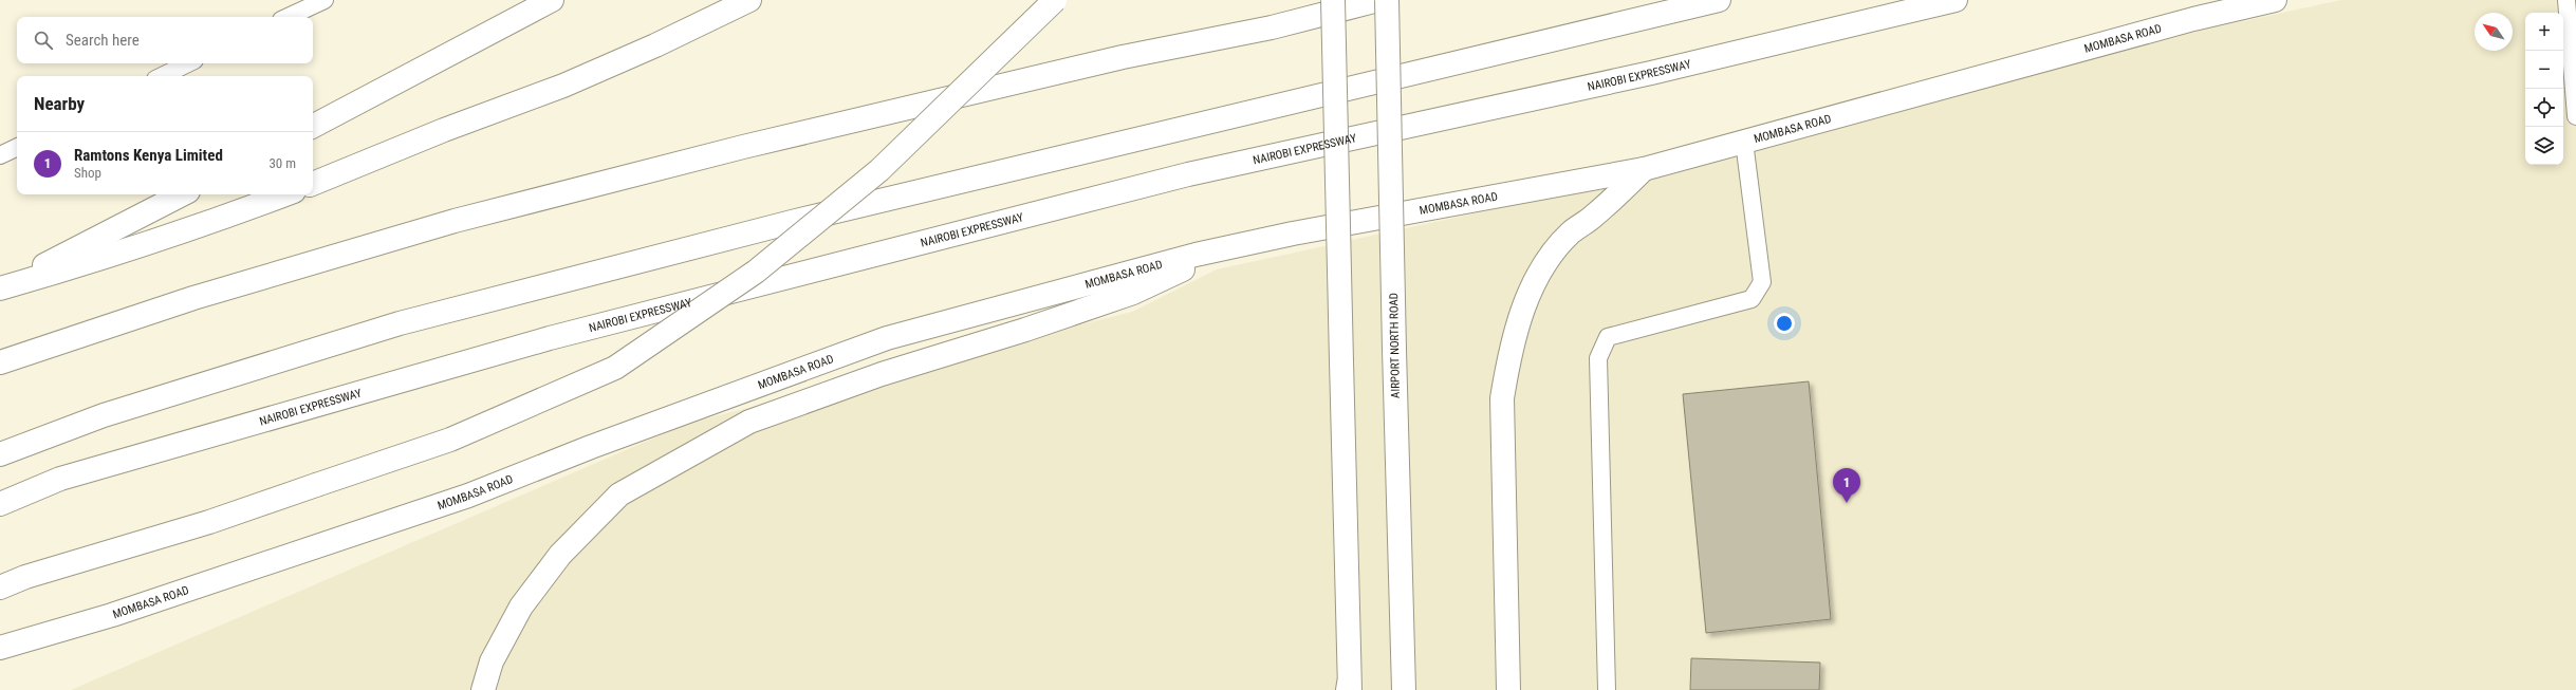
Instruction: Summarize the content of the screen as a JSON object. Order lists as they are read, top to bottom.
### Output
{
  "streets": {
    "main road": ["MOMBASA ROAD", "NAIROBI EXPRESSWAY", "AIRPORT NORTH ROAD"]
  },
  "north": "top left",
  "page": {
    "map_buttons": ["+", "−"],
    "search": "Search here",
    "heading": "Nearby",
    "list": [
      {
        "mark": "1",
        "name": "Ramtons Kenya Limited",
        "note": "Shop",
        "value": "30 m"
      }
    ],
    "pins": "1"
  }
}
